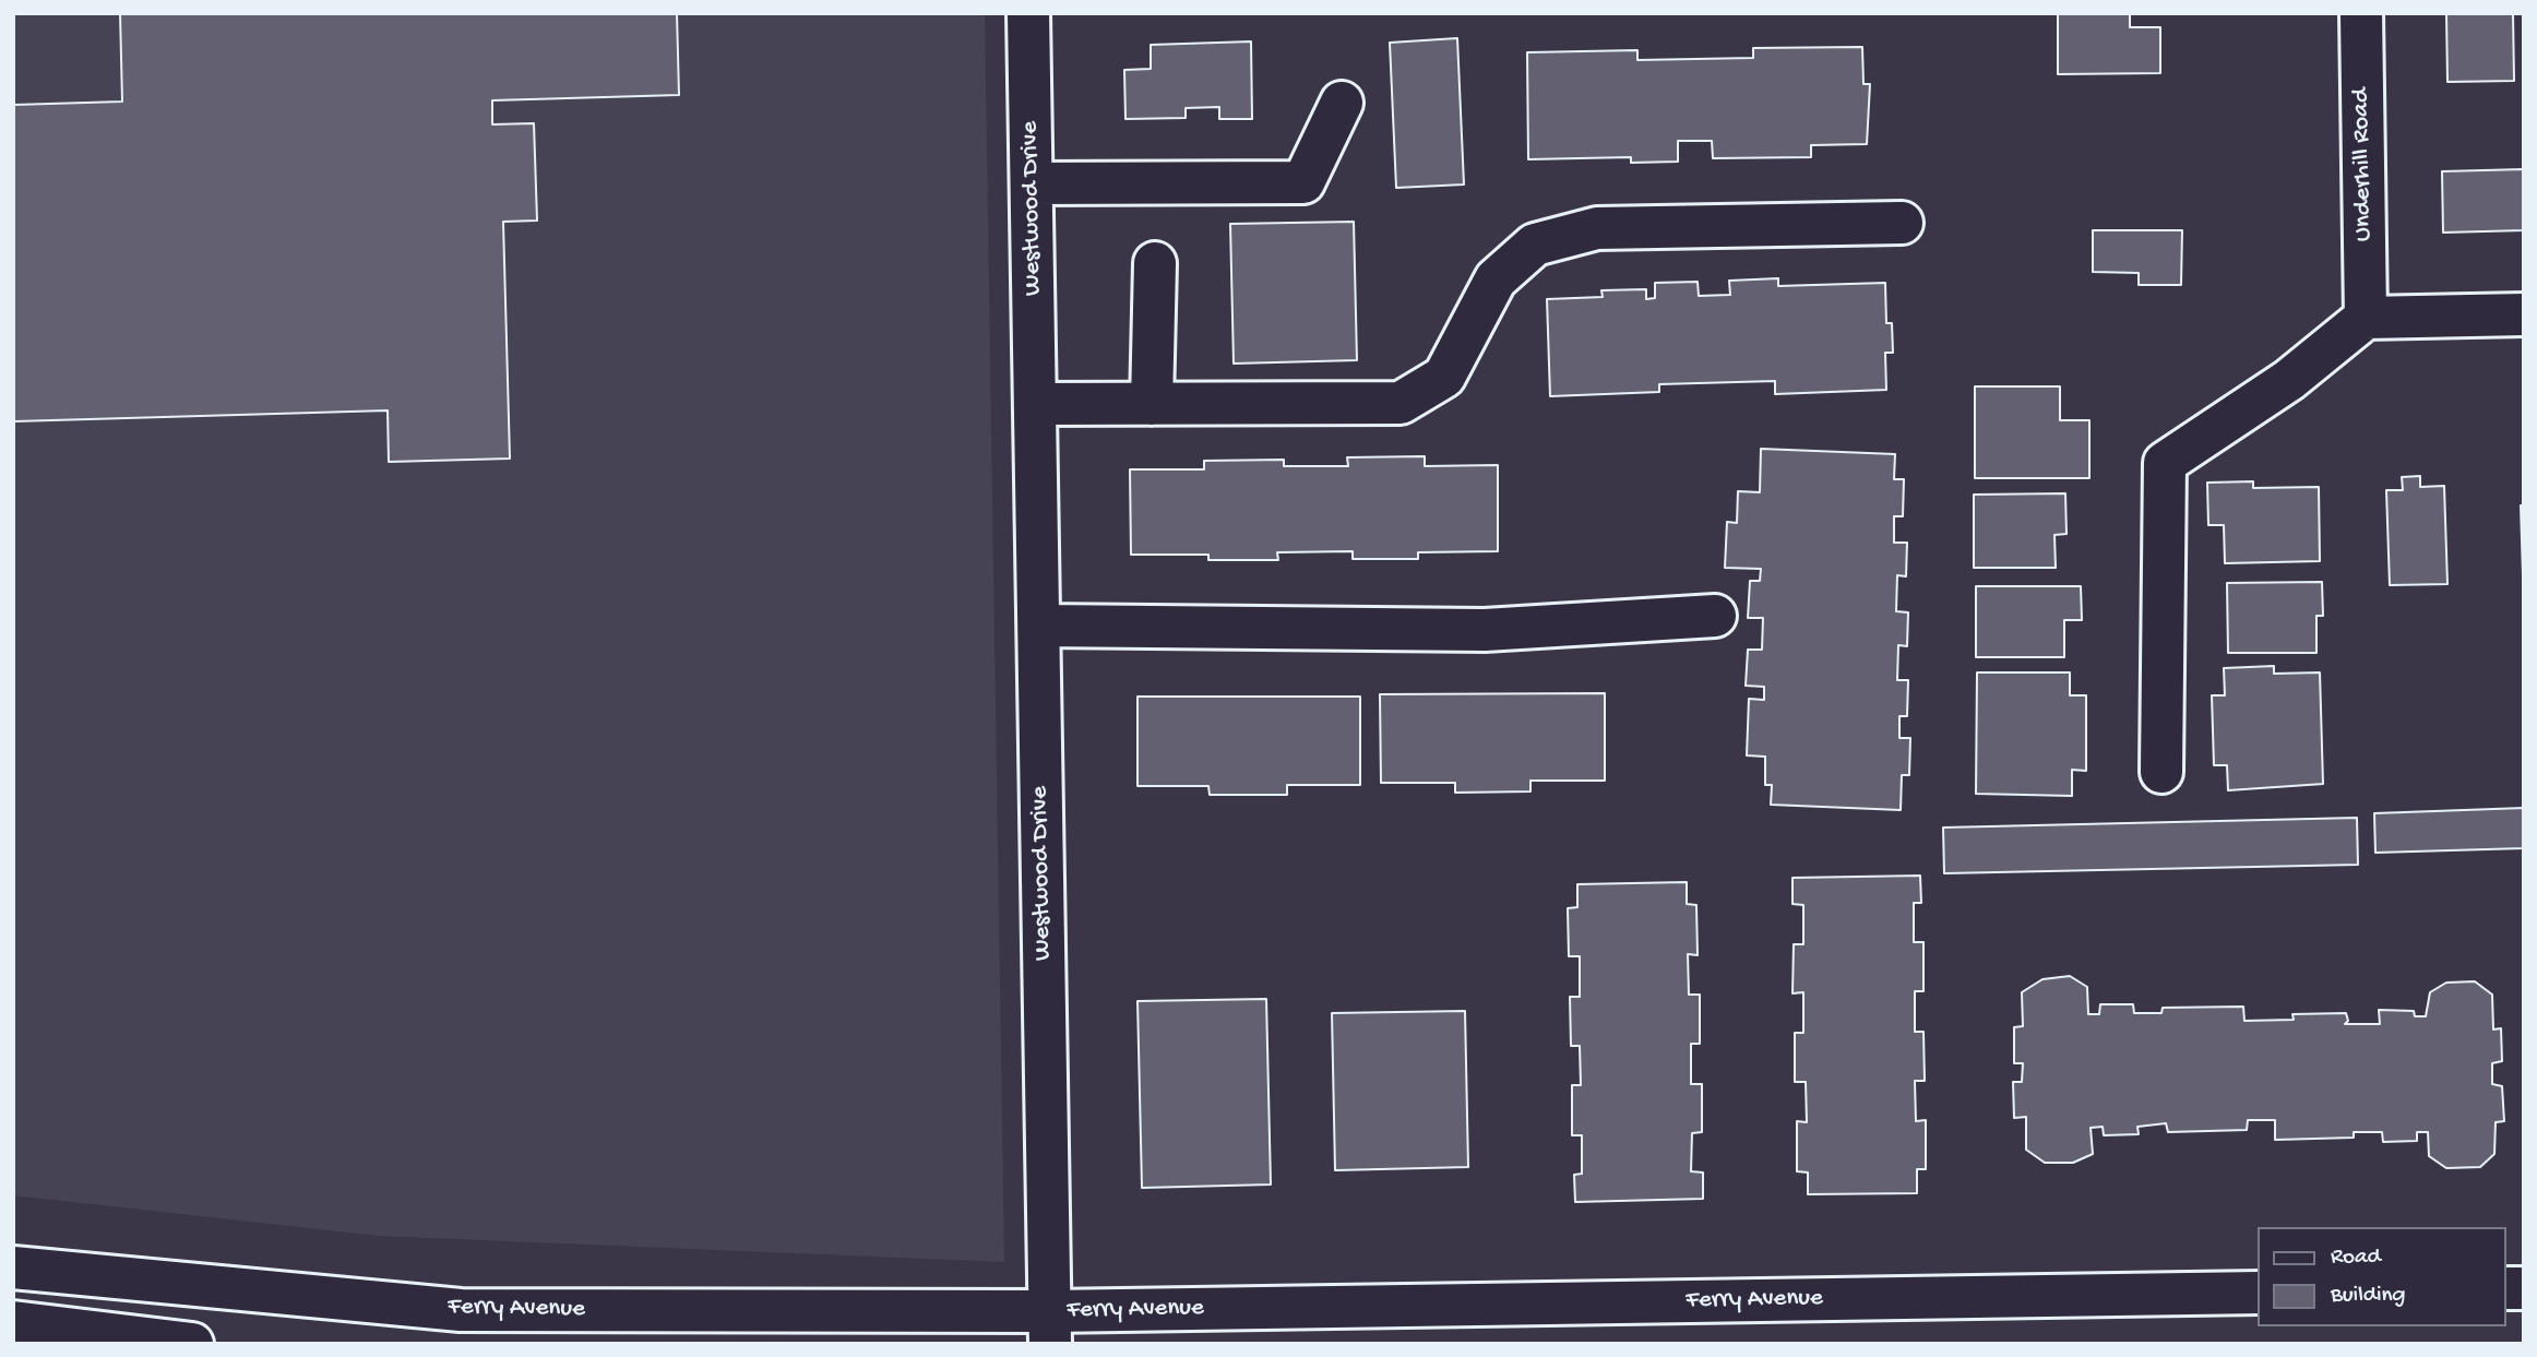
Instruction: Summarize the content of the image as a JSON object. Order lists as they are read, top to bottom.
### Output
{
  "streets": {
    "street": ["Underhill Road", "Westwood Drive", "Ferry Avenue"]
  },
  "crossings": [
    ["Westwood Drive", "Ferry Avenue"]
  ],
  "legend": ["Road", "Building"]
}
